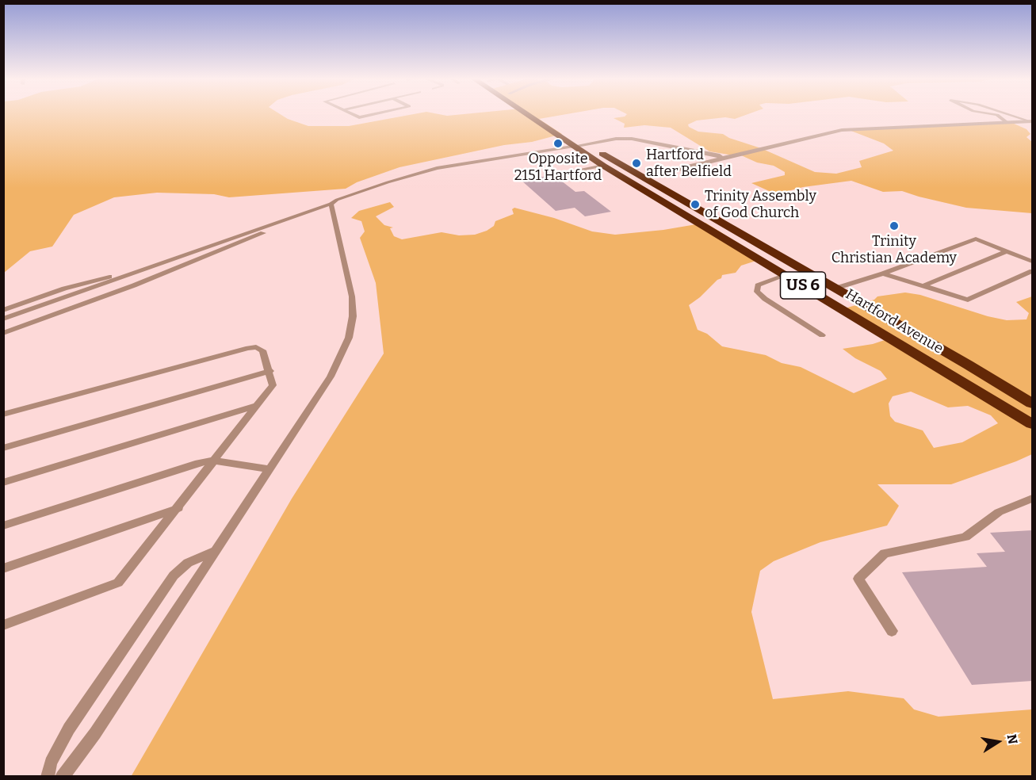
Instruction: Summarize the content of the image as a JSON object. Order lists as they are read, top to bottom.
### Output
{
  "streets": {
    "highway": ["US 6", "Hartford Avenue"]
  },
  "places": [
    "Opposite 2151 Hartford",
    "Hartford after Belfield",
    "Trinity Assembly of God Church",
    "Trinity Christian Academy"
  ],
  "north": "right"
}
